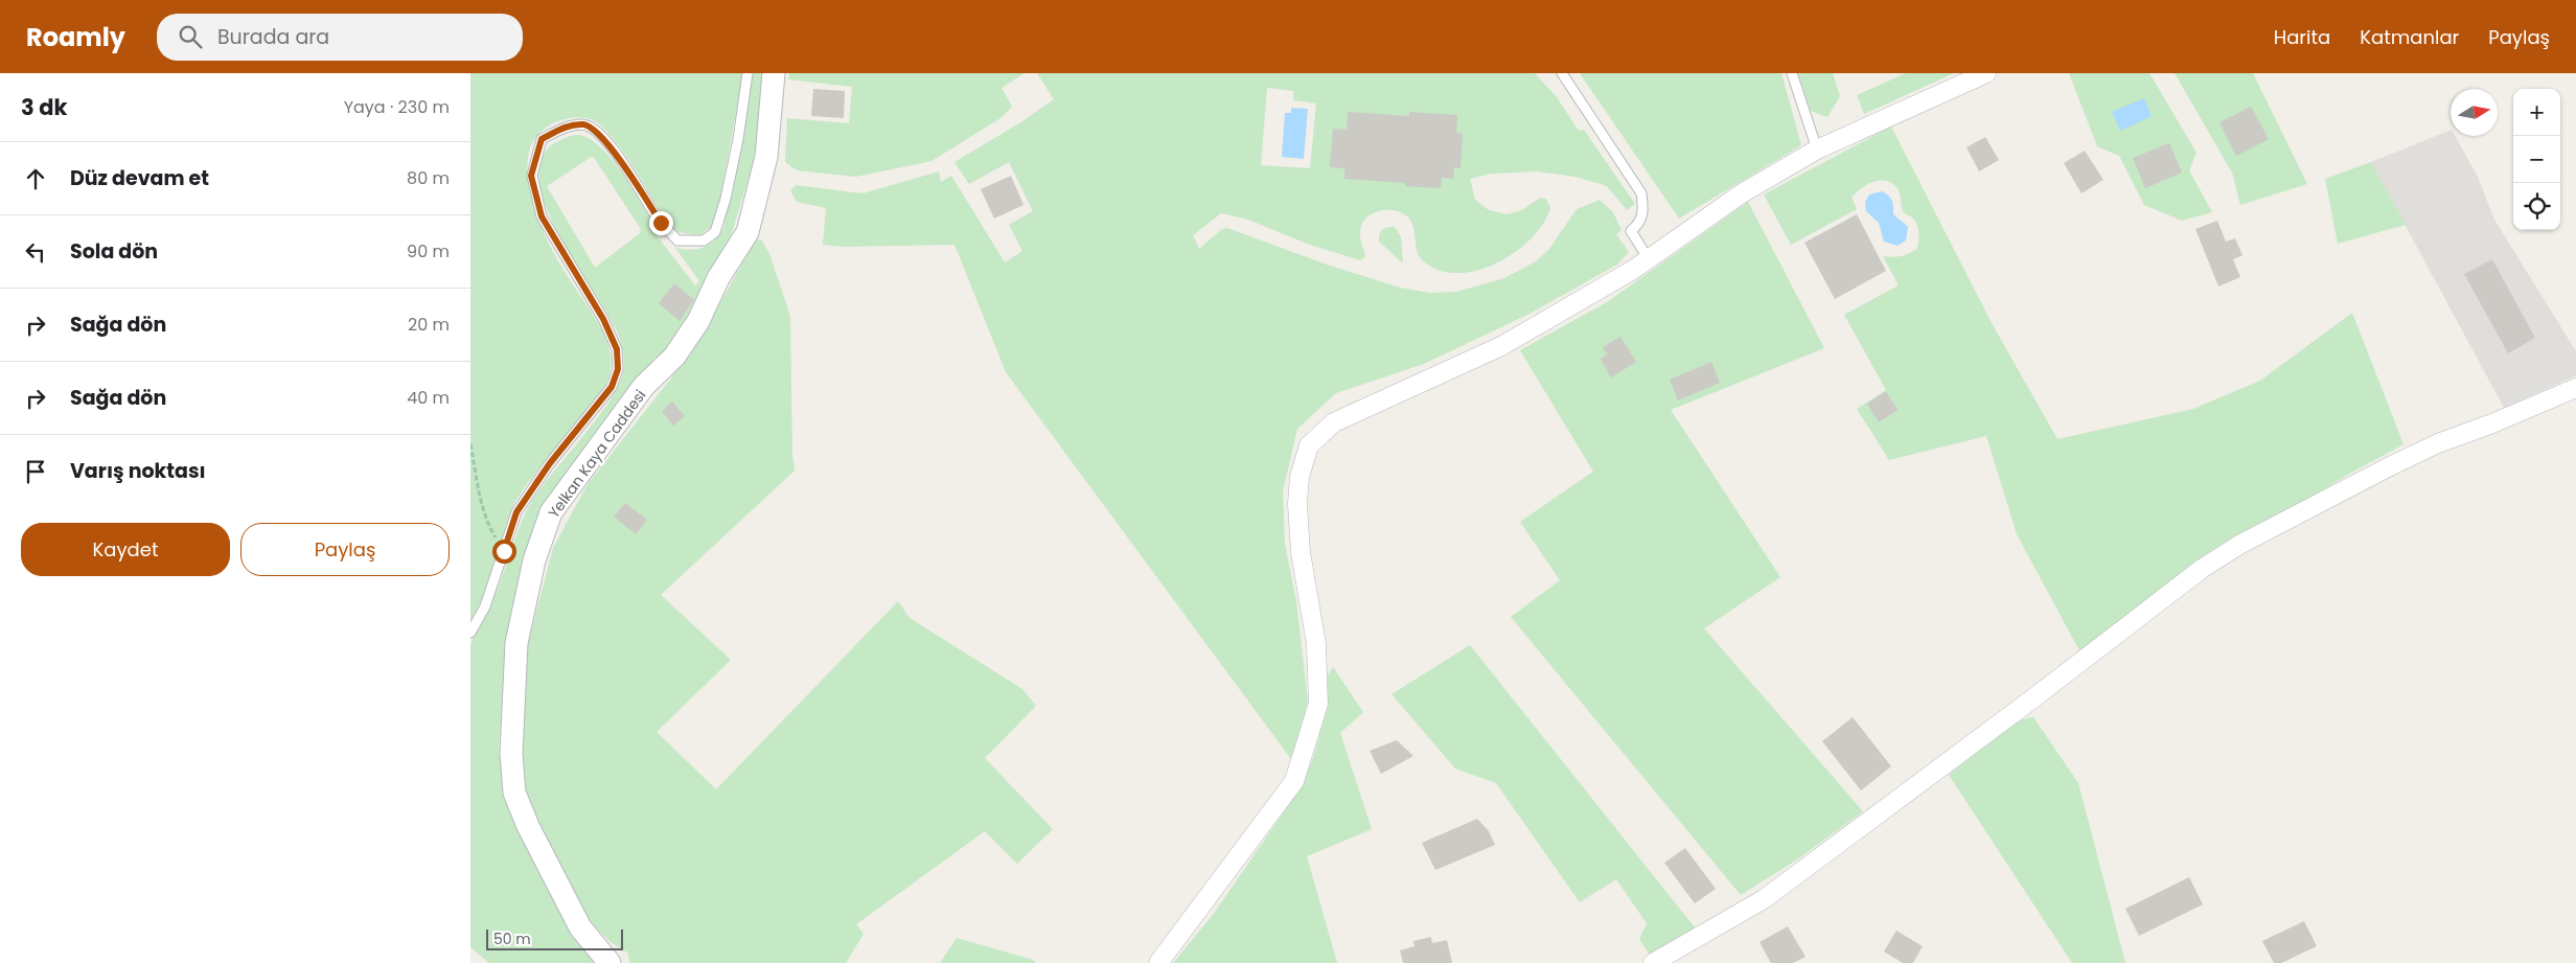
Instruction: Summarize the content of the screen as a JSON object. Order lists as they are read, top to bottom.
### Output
{
  "streets": {
    "street": ["Yelkan Kaya Caddesi"]
  },
  "scale_bar": "50 m",
  "north": "right",
  "page": {
    "header": "Roamly",
    "search": "Burada ara",
    "nav": ["Harita", "Katmanlar", "Paylaş"],
    "heading": ["3 dk", "Yaya · 230 m"],
    "map_buttons": ["+", "−"],
    "list": [
      ["Düz devam et", "80 m"],
      ["Sola dön", "90 m"],
      ["Sağa dön", "20 m"],
      ["Sağa dön", "40 m"],
      "Varış noktası"
    ],
    "buttons": ["Kaydet", "Paylaş"],
    "scale": "50 m"
  }
}
